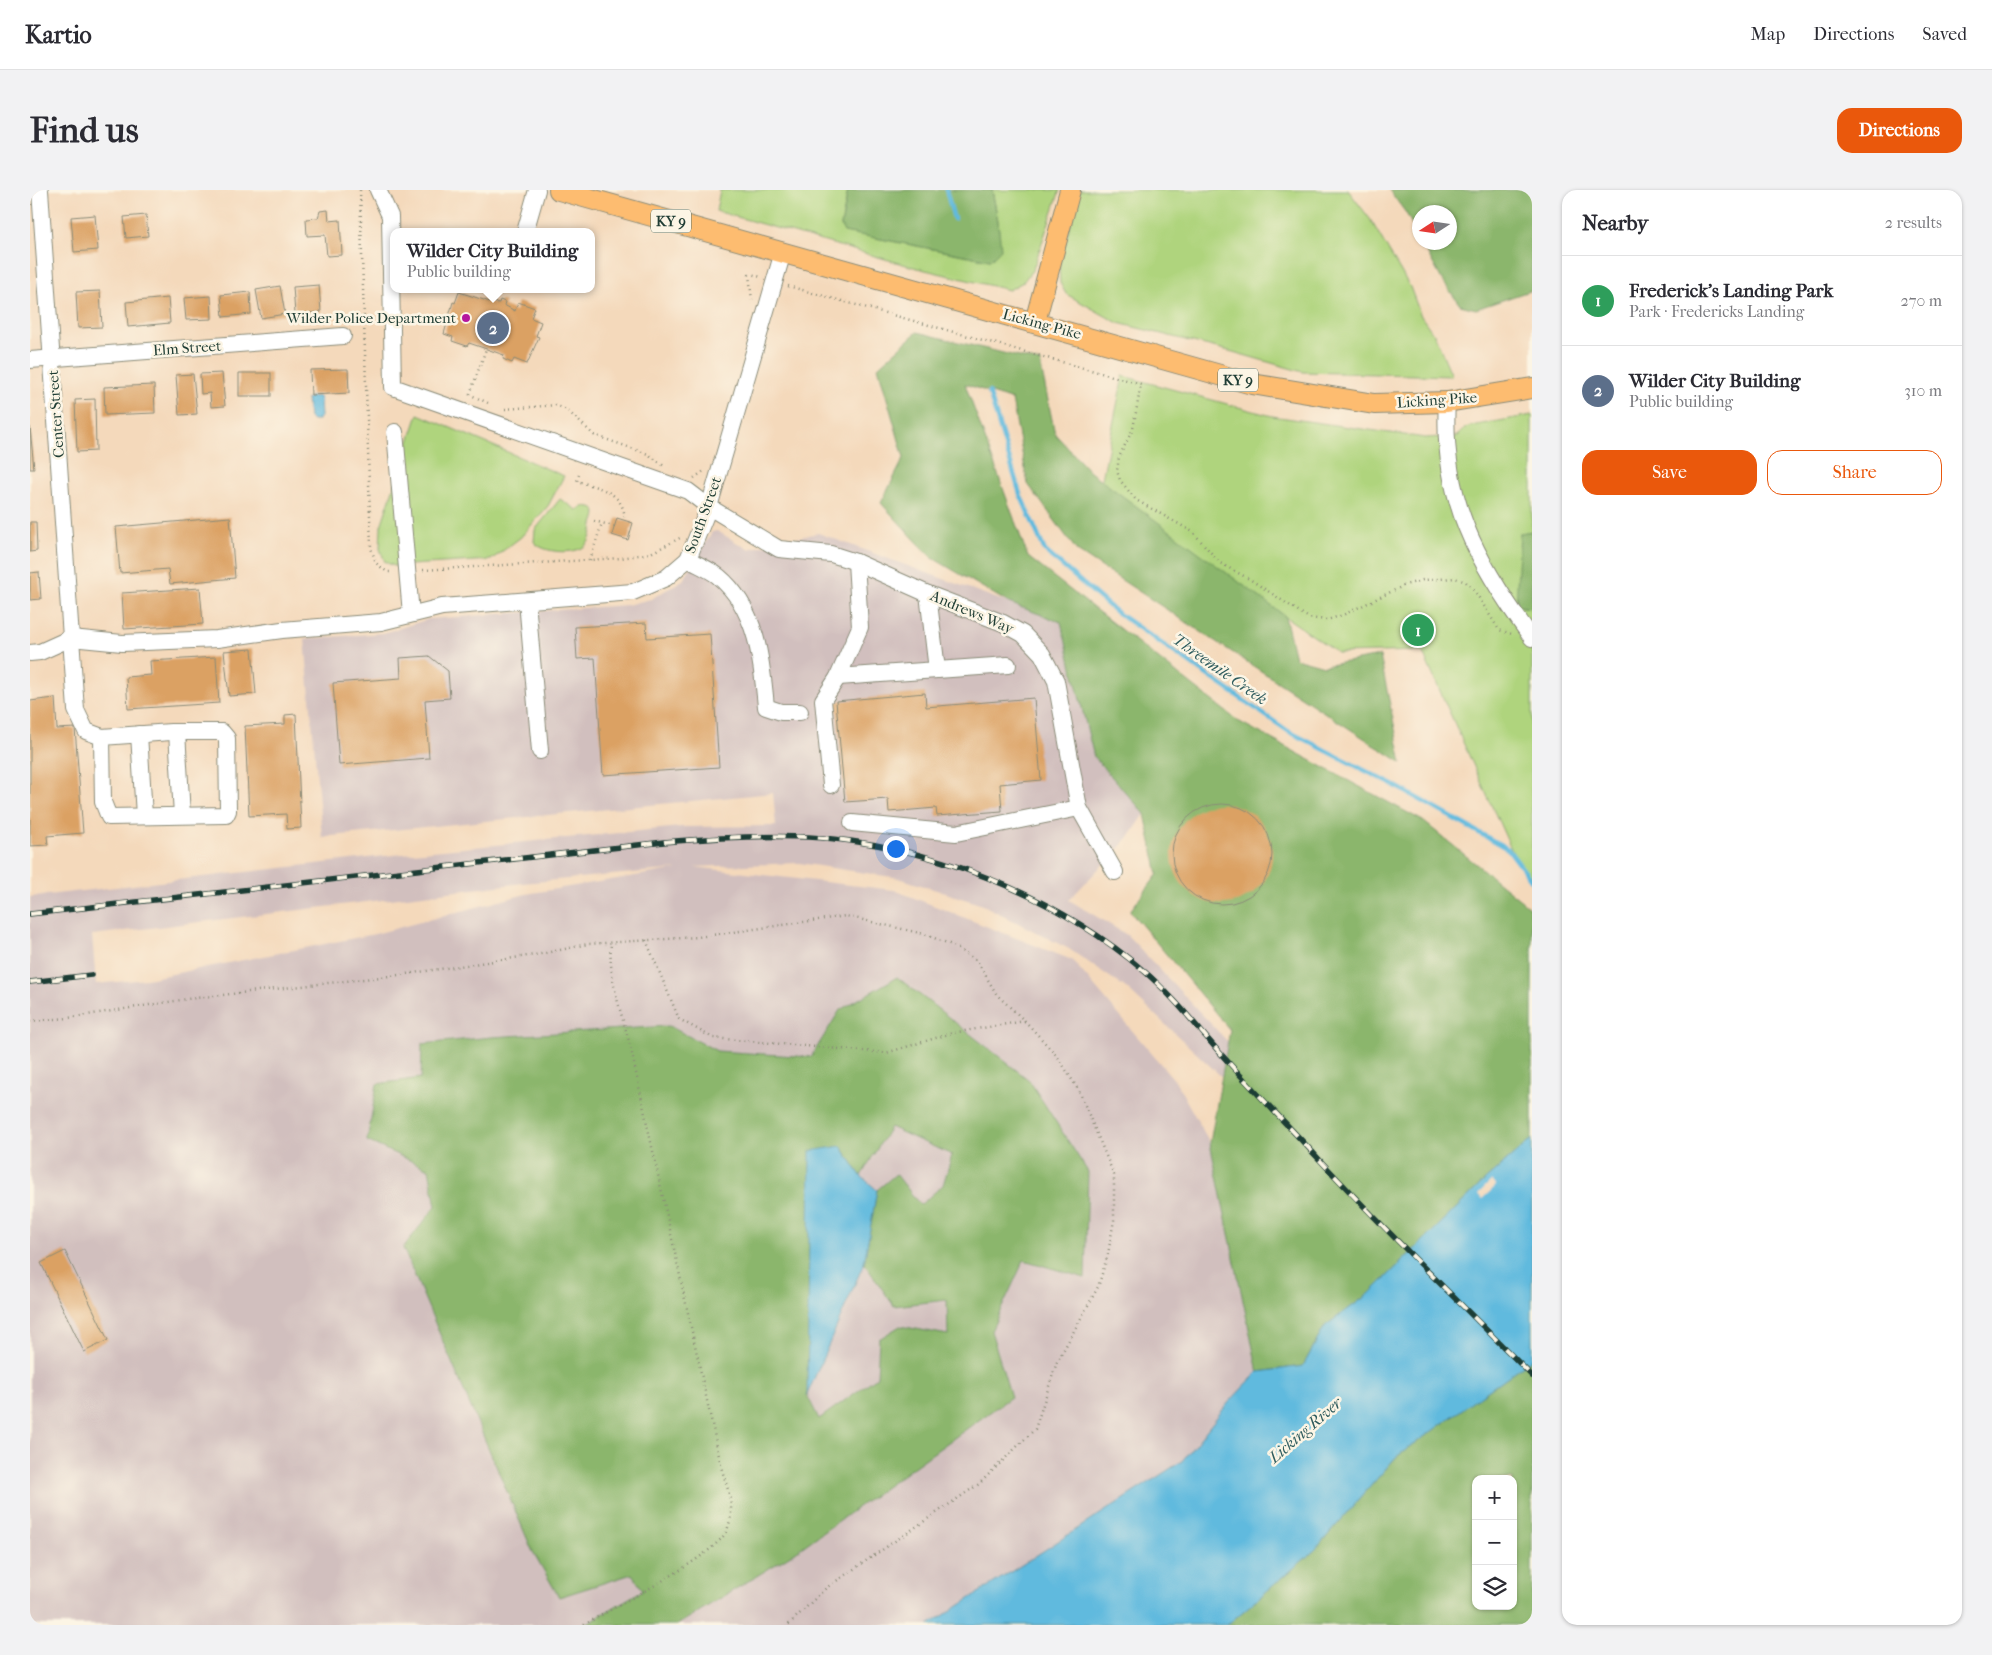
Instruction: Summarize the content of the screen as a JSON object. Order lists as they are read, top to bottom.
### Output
{
  "streets": {
    "main road": ["KY 9", "Licking Pike"],
    "street": [
      "Elm Street",
      "Center Street",
      "South Street",
      "Andrews Way"
    ]
  },
  "crossings": [
    ["Licking Pike", "South Street"],
    ["Elm Street", "Center Street"],
    ["Center Street", "South Street"],
    ["South Street", "Andrews Way"]
  ],
  "water": ["Threemile Creek", "Licking River"],
  "places": ["Wilder Police Department"],
  "north": "left",
  "page": {
    "header": "Kartio",
    "nav": ["Map", "Directions", "Saved"],
    "buttons": [
      "Directions",
      ["Save", "Share"]
    ],
    "title": "Find us",
    "heading": ["Nearby", "2 results"],
    "popup": ["Wilder City Building", "Public building"],
    "list": [
      {
        "mark": "1",
        "name": "Frederick's Landing Park",
        "note": "Park · Fredericks Landing",
        "value": "270 m"
      },
      {
        "mark": "2",
        "name": "Wilder City Building",
        "note": "Public building",
        "value": "310 m"
      }
    ],
    "pins": ["2", "1"],
    "map_buttons": ["+", "−"]
  }
}
